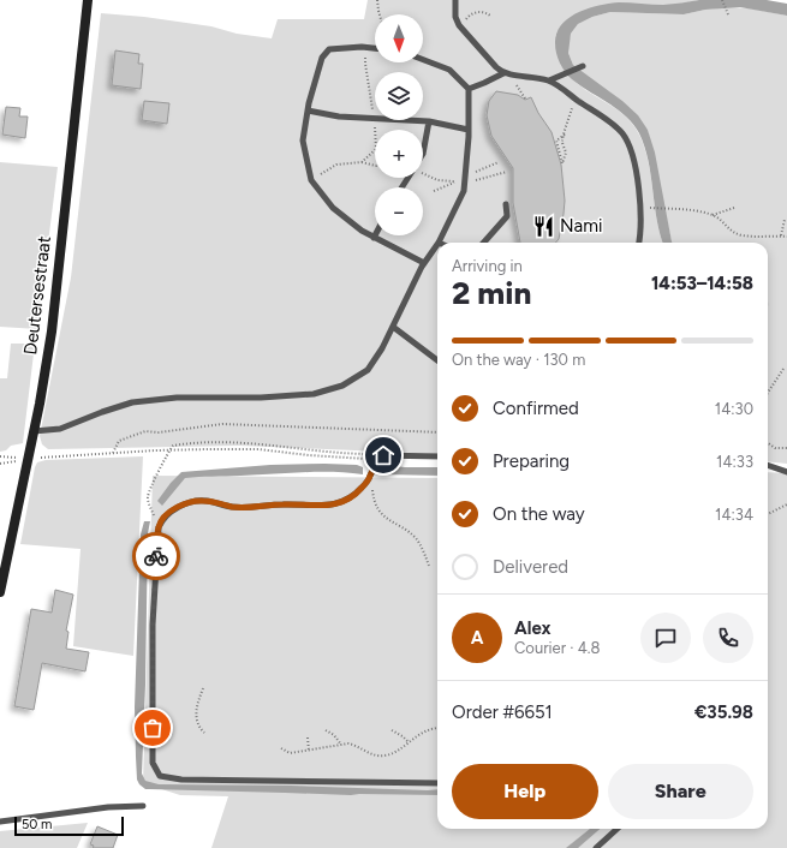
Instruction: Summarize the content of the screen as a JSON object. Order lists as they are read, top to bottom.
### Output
{
  "streets": {
    "street": ["Deutersestraat"]
  },
  "places": {
    "restaurant": ["Nami"]
  },
  "scale_bar": "50 m",
  "north": "bottom",
  "page": {
    "map_buttons": ["+", "−"],
    "heading": ["2 min", "Arriving in", "14:53–14:58"],
    "panel": [
      "Alex",
      "Courier · 4.8",
      "Order #6651",
      "€35.98"
    ],
    "bar": "On the way · 130 m",
    "list": [
      ["Confirmed", "14:30"],
      ["Preparing", "14:33"],
      ["On the way", "14:34"],
      "Delivered"
    ],
    "round": "A",
    "buttons": ["Help", "Share"],
    "scale": "50 m"
  }
}
